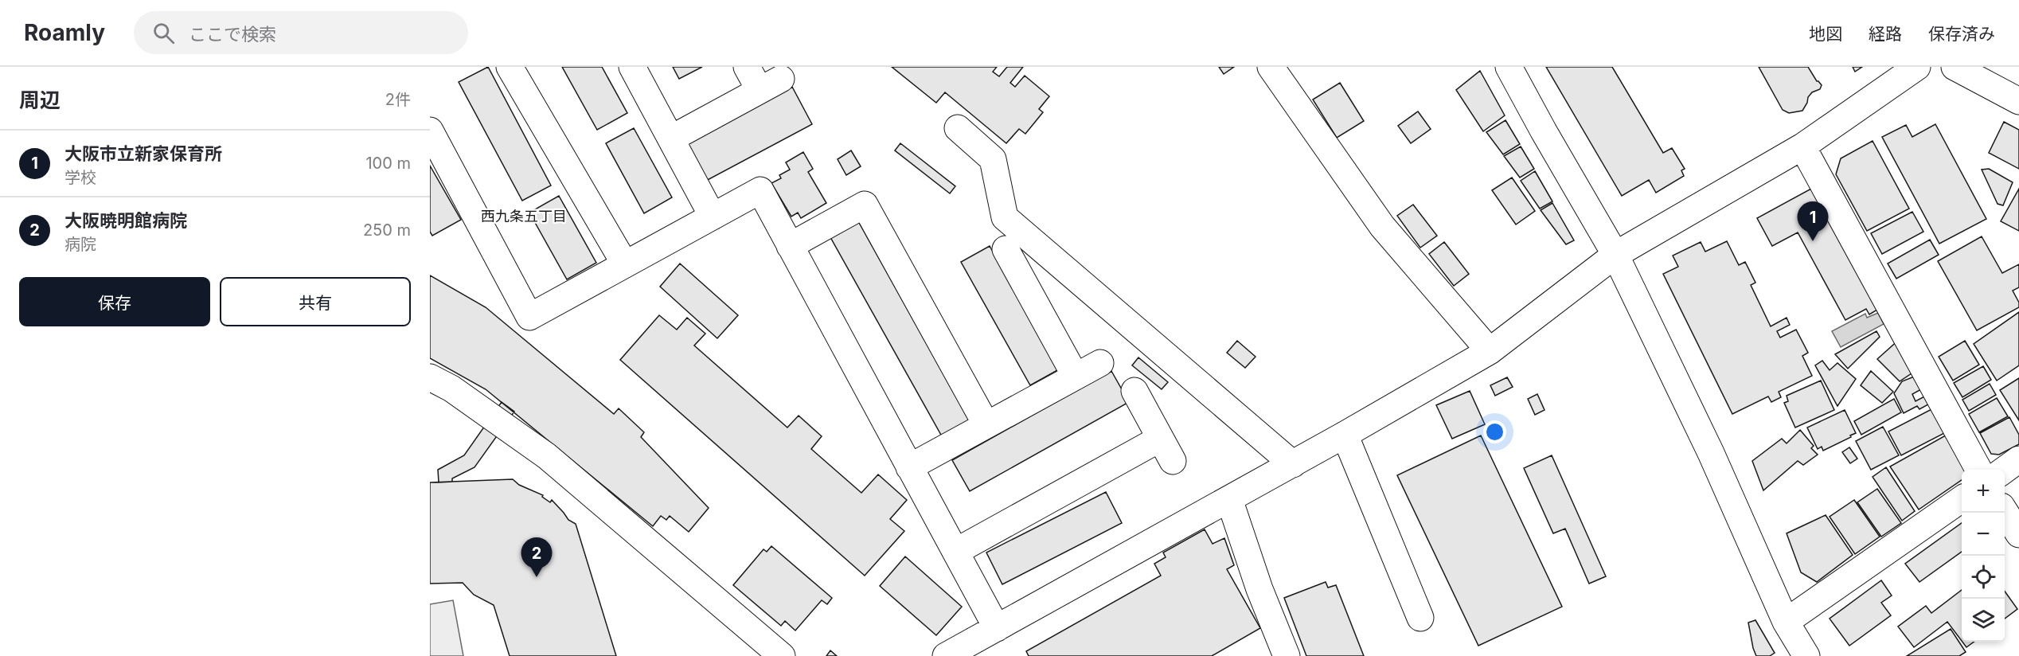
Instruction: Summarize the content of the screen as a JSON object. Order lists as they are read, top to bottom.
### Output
{
  "districts": ["西九条五丁目"],
  "page": {
    "header": "Roamly",
    "search": "ここで検索",
    "nav": ["地図", "経路", "保存済み"],
    "heading": ["周辺", "2件"],
    "list": [
      {
        "mark": "1",
        "name": "大阪市立新家保育所",
        "note": "学校",
        "value": "100 m"
      },
      {
        "mark": "2",
        "name": "大阪暁明館病院",
        "note": "病院",
        "value": "250 m"
      }
    ],
    "pins": ["1", "2"],
    "buttons": ["保存", "共有"],
    "map_buttons": ["+", "−"]
  }
}
